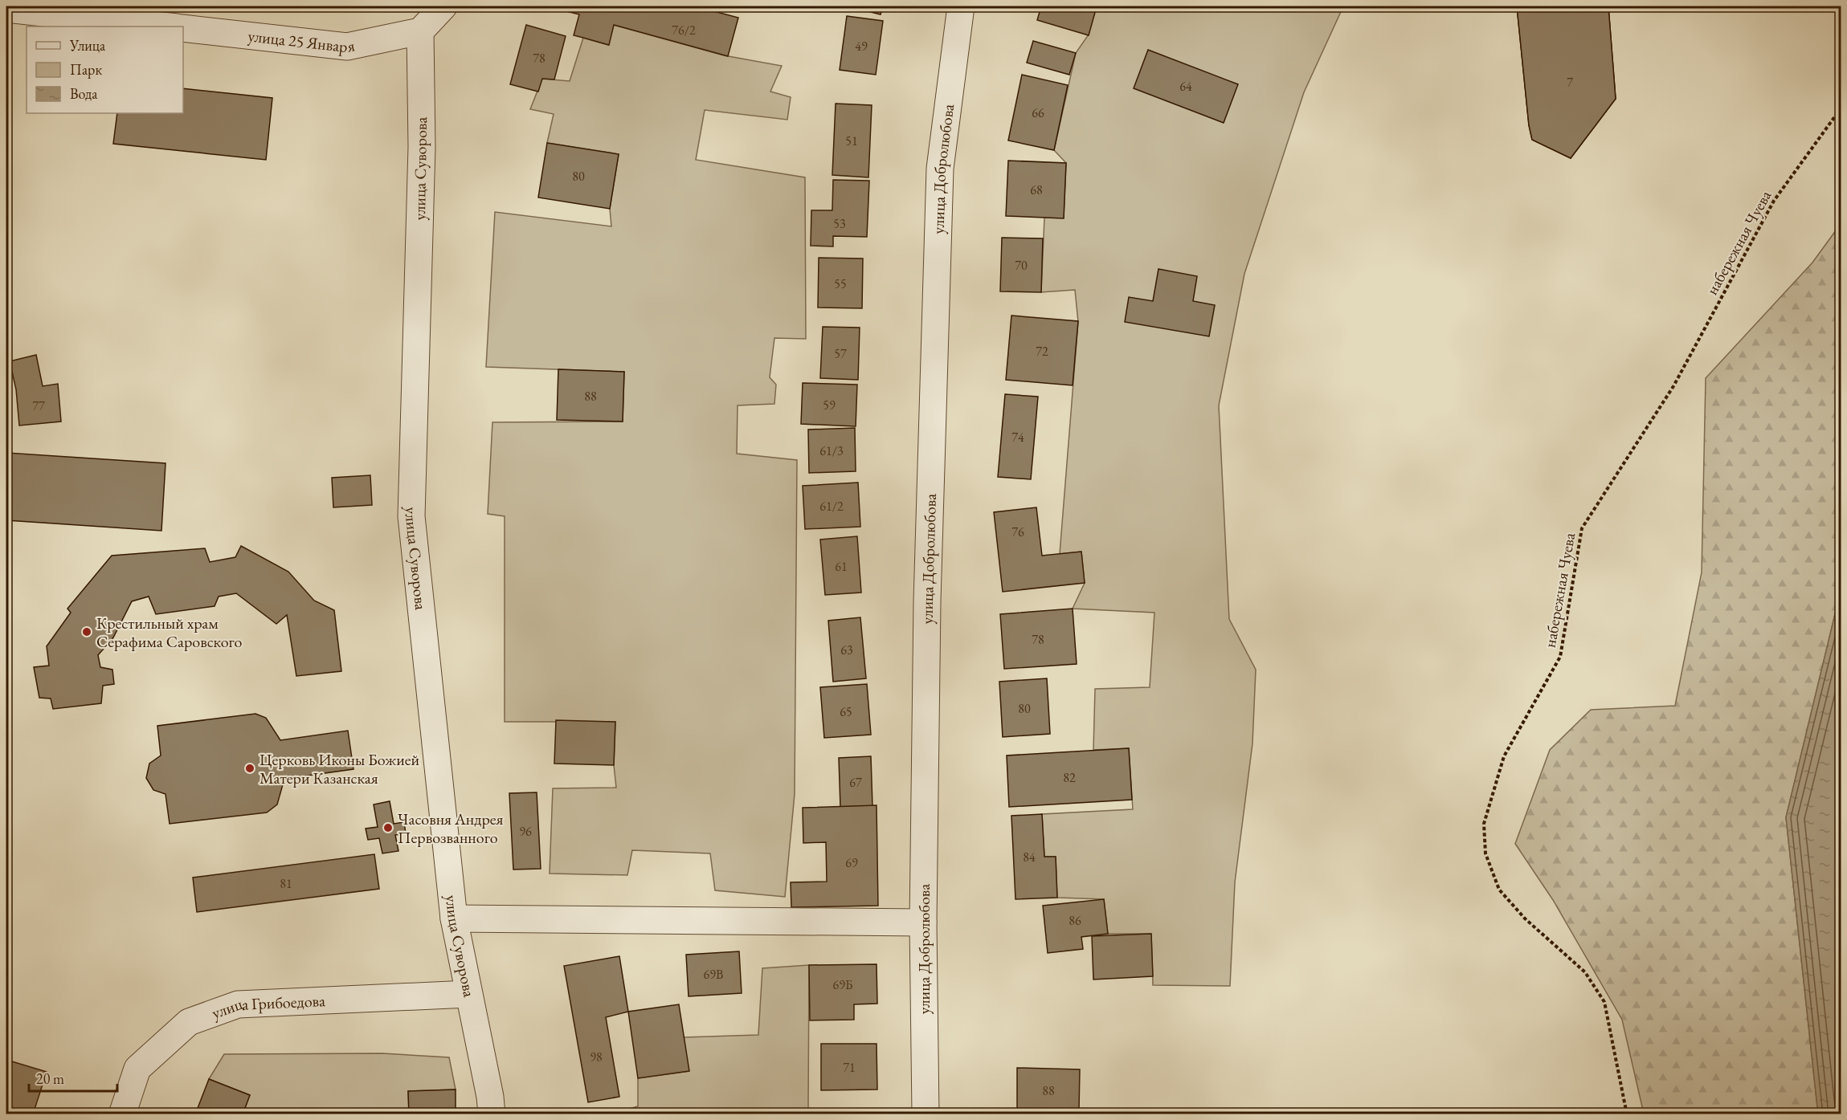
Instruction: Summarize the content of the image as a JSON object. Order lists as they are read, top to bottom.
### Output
{
  "streets": {
    "street": [
      "улица 25 Января",
      "улица Суворова",
      "улица Добролюбова",
      "улица Грибоедова"
    ],
    "path": ["набережная Чуева"]
  },
  "crossings": [
    ["улица 25 Января", "улица Суворова"],
    ["улица Суворова", "улица Грибоедова"]
  ],
  "places": ["Крестильный храм Серафима Саровского", "Церковь Иконы Божией Матери Казанская", "Часовня Андрея Первозванного"],
  "house_numbers": [
    "76/2",
    "49",
    "78",
    "7",
    "64",
    "66",
    "51",
    "80",
    "68",
    "53",
    "70",
    "55",
    "72",
    "57",
    "88",
    "59",
    "77",
    "74",
    "61/3",
    "61/2",
    "76",
    "61",
    "78",
    "63",
    "80",
    "65",
    "82",
    "67",
    "96",
    "84",
    "69",
    "81",
    "86",
    "69В",
    "69Б",
    "98",
    "71",
    "88"
  ],
  "legend": ["Улица", "Парк", "Вода"],
  "scale_bar": "20 m"
}
